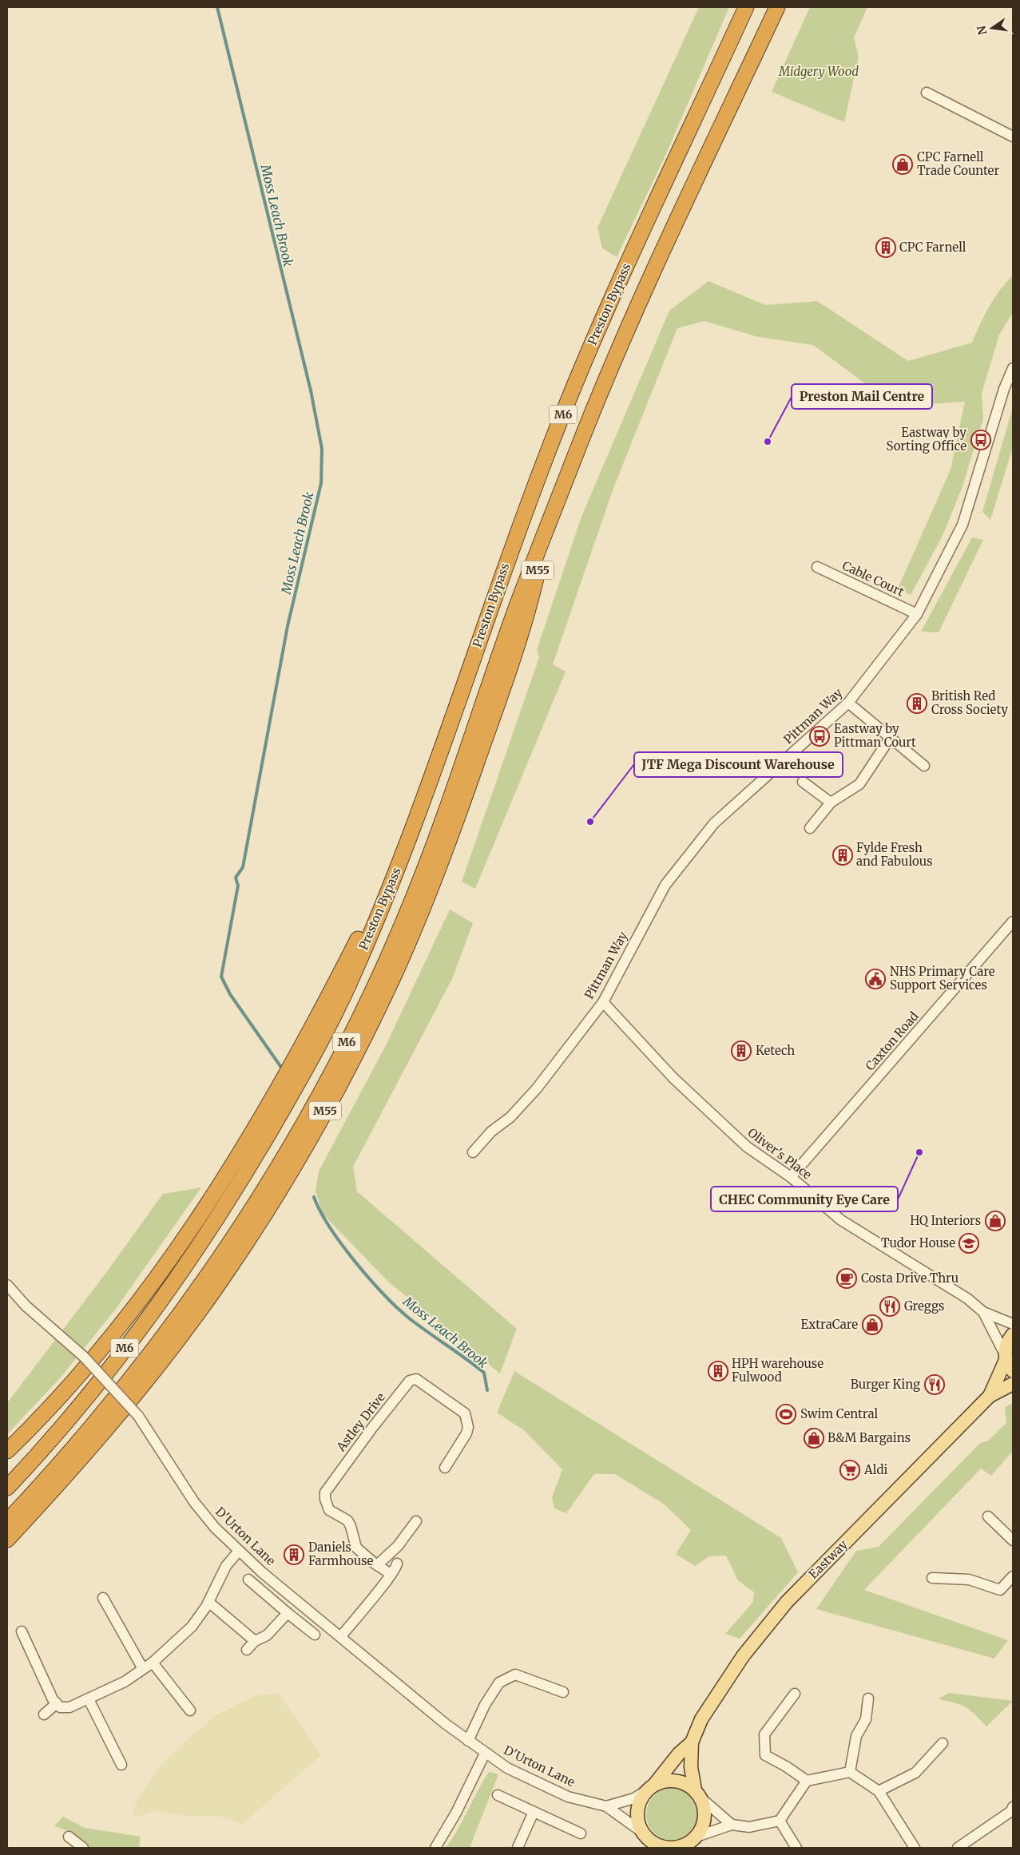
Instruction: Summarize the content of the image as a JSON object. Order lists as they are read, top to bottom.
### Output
{
  "streets": {
    "highway": ["Preston Bypass", "M6", "M55"],
    "main road": ["Eastway"],
    "street": [
      "Cable Court",
      "Pittman Way",
      "Caxton Road",
      "Oliver's Place",
      "Astley Drive",
      "D'Urton Lane"
    ]
  },
  "crossings": [
    ["Preston Bypass", "M6"],
    ["M6", "M55"],
    ["Cable Court", "Pittman Way"],
    ["Pittman Way", "Oliver's Place"],
    ["Caxton Road", "Oliver's Place"],
    ["Oliver's Place", "Eastway"],
    ["D'Urton Lane", "Eastway"]
  ],
  "water": ["Moss Leach Brook"],
  "parks": ["Midgery Wood"],
  "places": {
    "shop": [
      "CPC Farnell Trade Counter",
      "HQ Interiors",
      "ExtraCare",
      "B&M Bargains"
    ],
    "building": [
      "CPC Farnell",
      "British Red Cross Society",
      "Fylde Fresh and Fabulous",
      "Ketech",
      "HPH warehouse Fulwood",
      "Daniels Farmhouse"
    ],
    "bus stop": ["Eastway by Sorting Office", "Eastway by Pittman Court"],
    "other": ["Preston Mail Centre", "JTF Mega Discount Warehouse", "CHEC Community Eye Care"],
    "public building": ["NHS Primary Care Support Services"],
    "school or university": ["Tudor House"],
    "cafe": ["Costa Drive Thru"],
    "restaurant": ["Greggs", "Burger King"],
    "sports": ["Swim Central"],
    "supermarket": ["Aldi"]
  },
  "north": "left"
}
